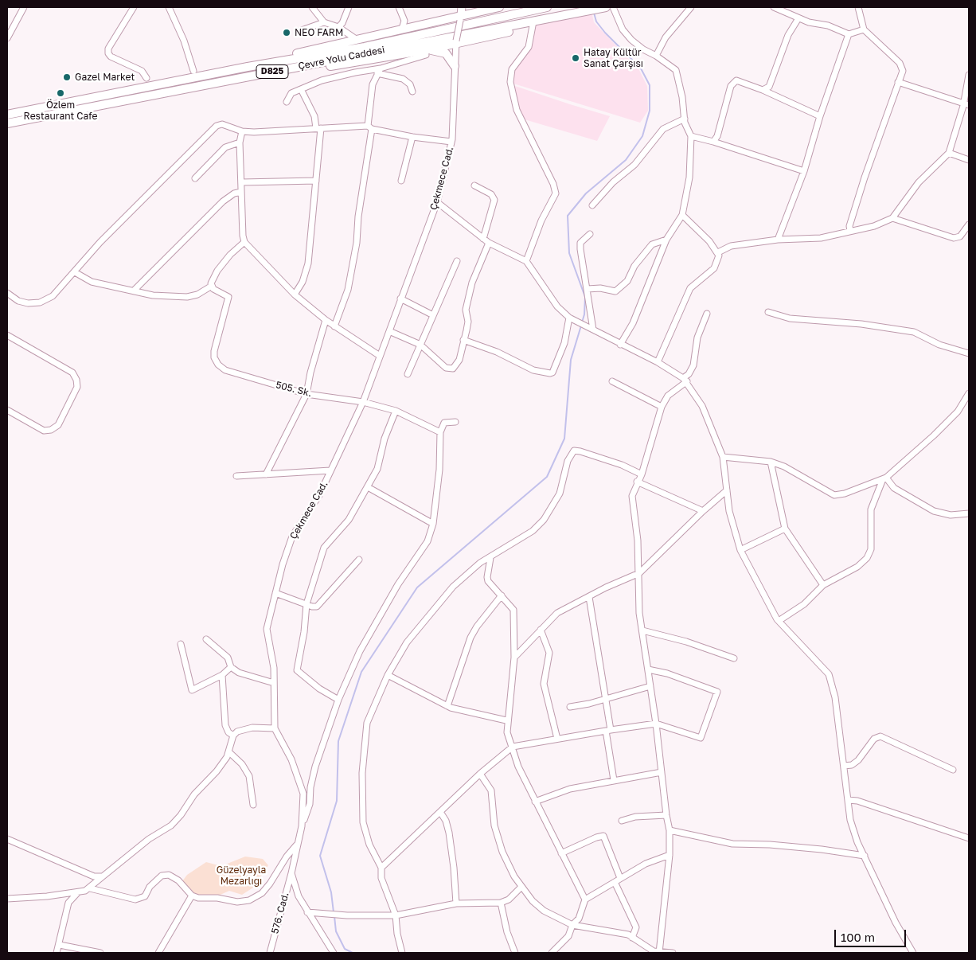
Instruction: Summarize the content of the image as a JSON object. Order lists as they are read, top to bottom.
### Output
{
  "streets": {
    "highway": ["Çevre Yolu Caddesi", "D825"],
    "street": ["Çekmece Cad.", "505. Sk.", "576. Cad."]
  },
  "crossings": [
    ["Çekmece Cad.", "505. Sk."],
    ["Çekmece Cad.", "576. Cad."]
  ],
  "parks": ["Güzelyayla Mezarlığı"],
  "places": [
    "NEO FARM",
    "Hatay Kültür Sanat Çarşısı",
    "Gazel Market",
    "Özlem Restaurant Cafe"
  ],
  "scale_bar": "100 m"
}
